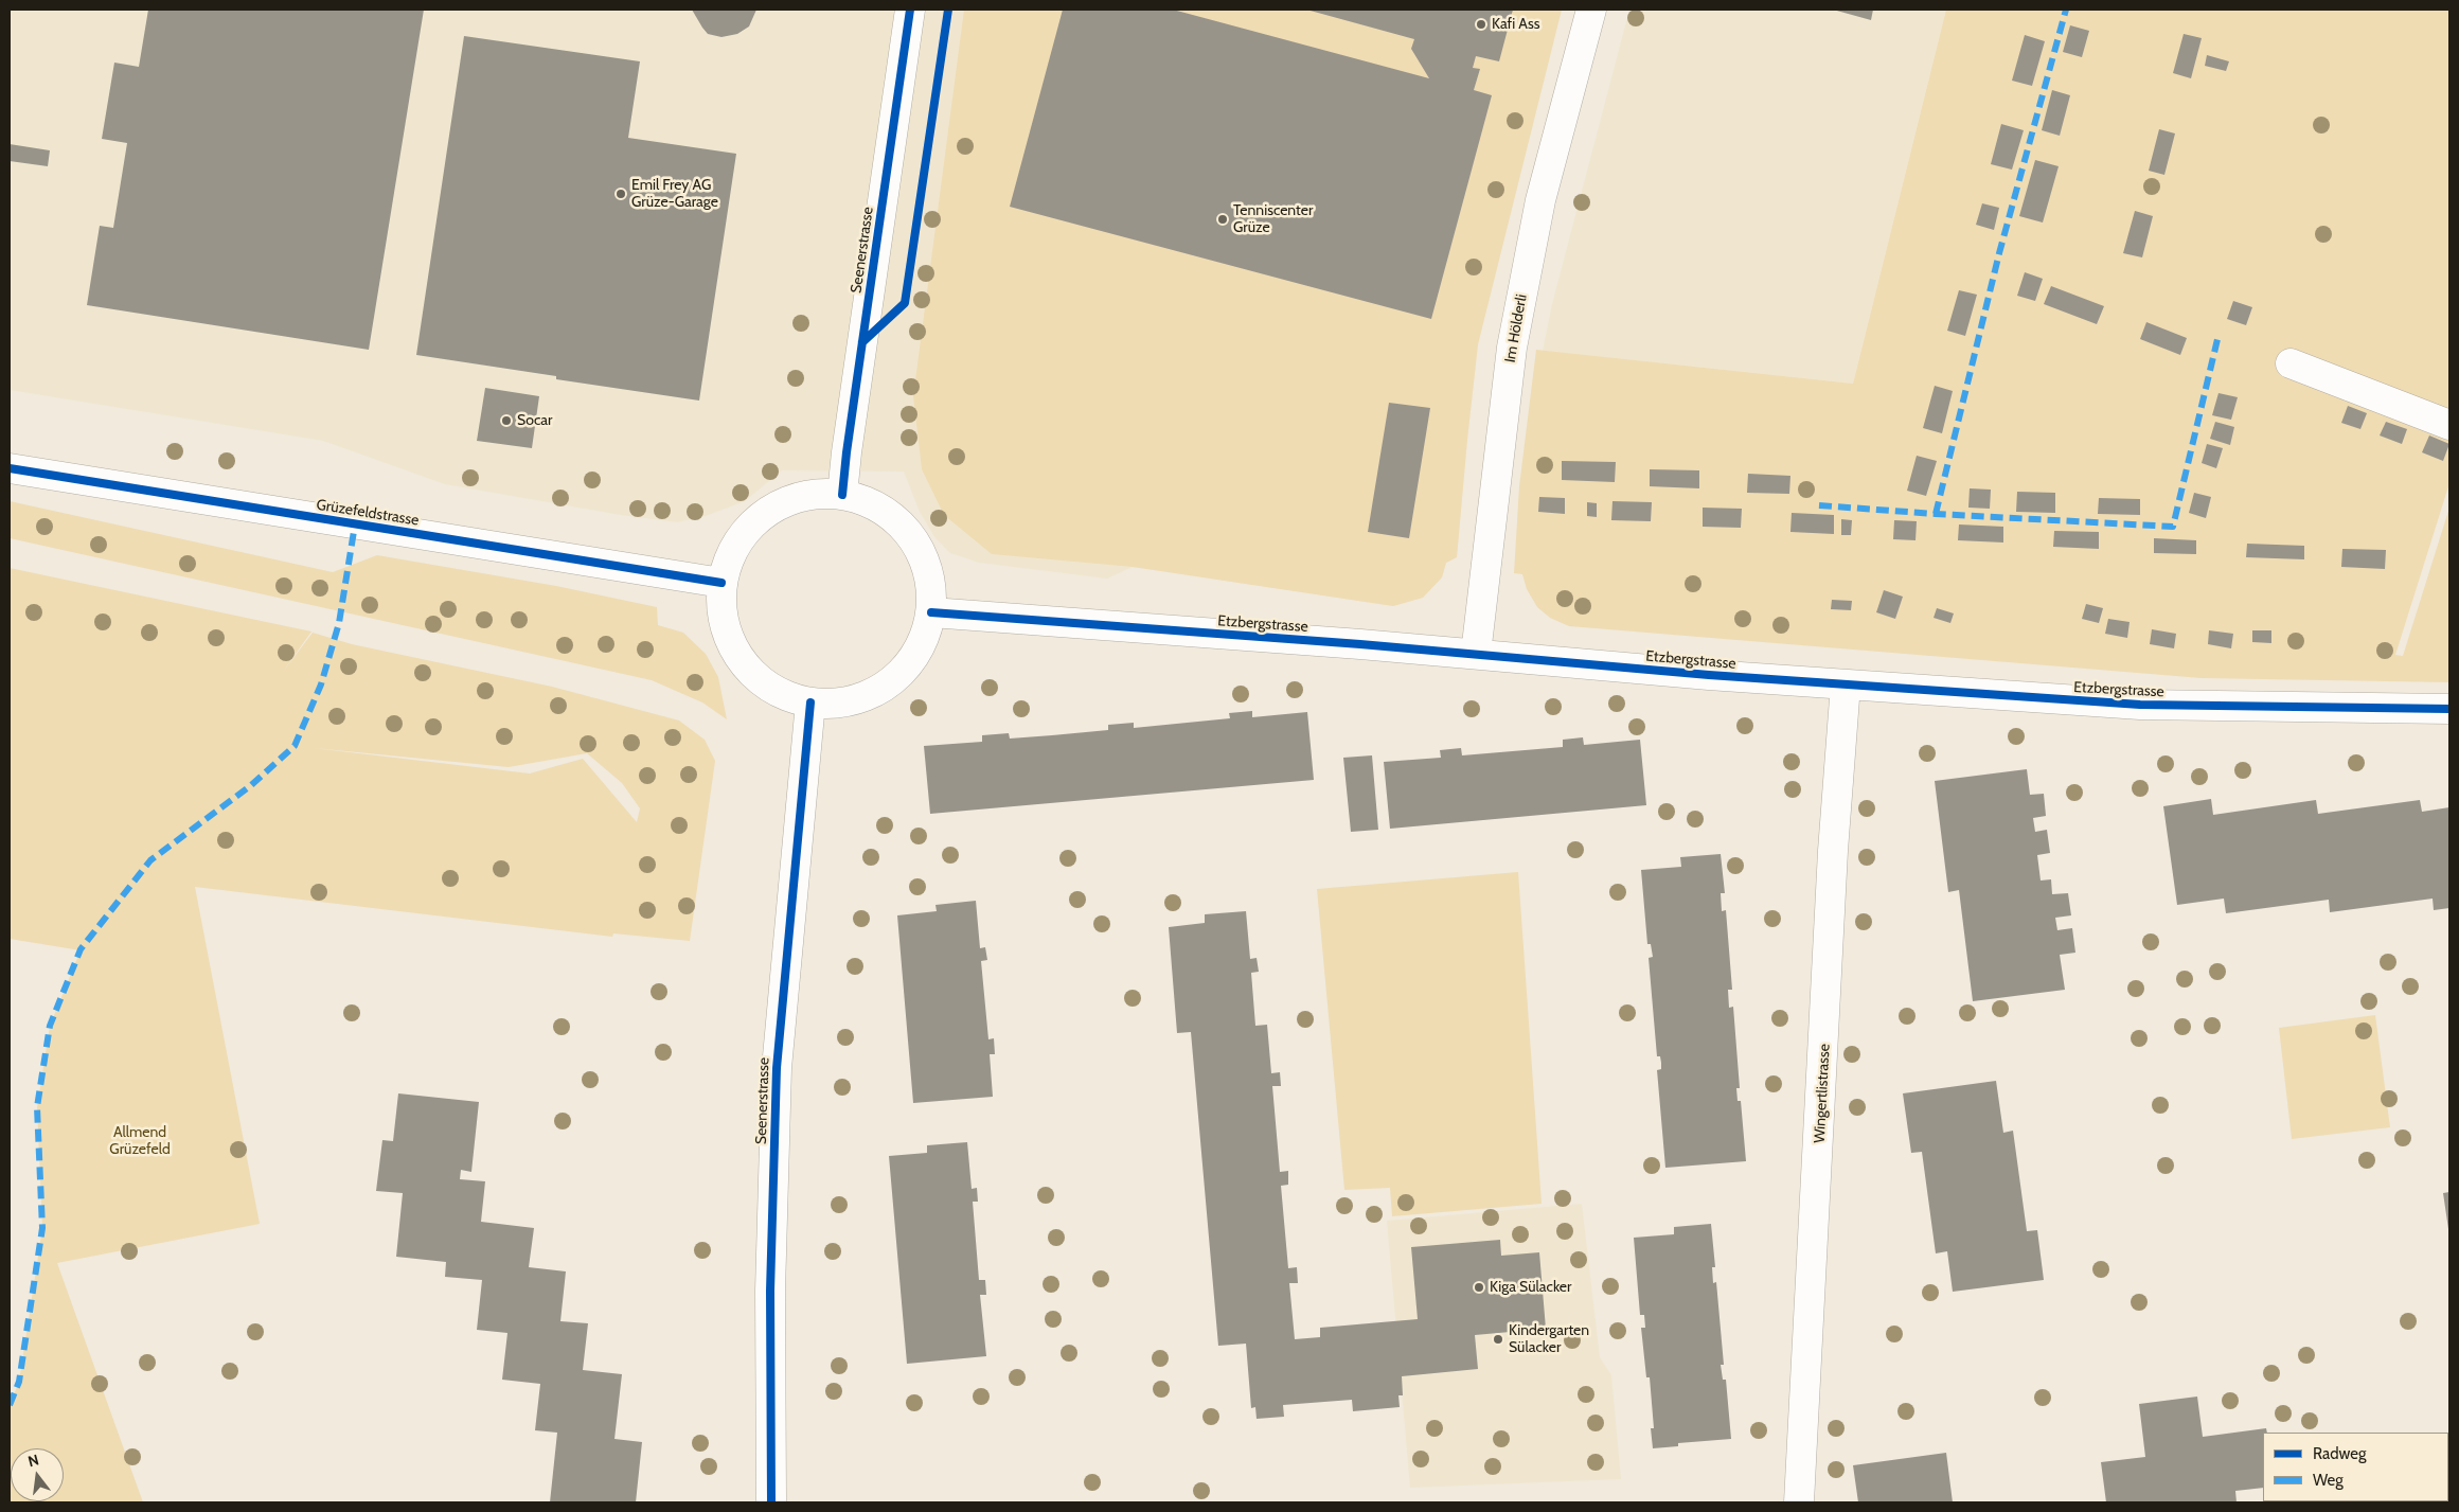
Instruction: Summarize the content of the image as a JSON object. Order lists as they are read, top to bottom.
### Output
{
  "streets": {
    "street": [
      "Seenerstrasse",
      "Im Hölderli",
      "Grüzefeldstrasse",
      "Etzbergstrasse",
      "Wingertlistrasse"
    ]
  },
  "crossings": [
    ["Im Hölderli", "Etzbergstrasse"],
    ["Etzbergstrasse", "Wingertlistrasse"]
  ],
  "parks": ["Allmend Grüzefeld"],
  "places": [
    "Kafi Ass",
    "Emil Frey AG Grüze-Garage",
    "Tenniscenter Grüze",
    "Socar",
    "Kiga Sülacker",
    "Kindergarten Sülacker"
  ],
  "legend": ["Radweg", "Weg"],
  "north": "top"
}
